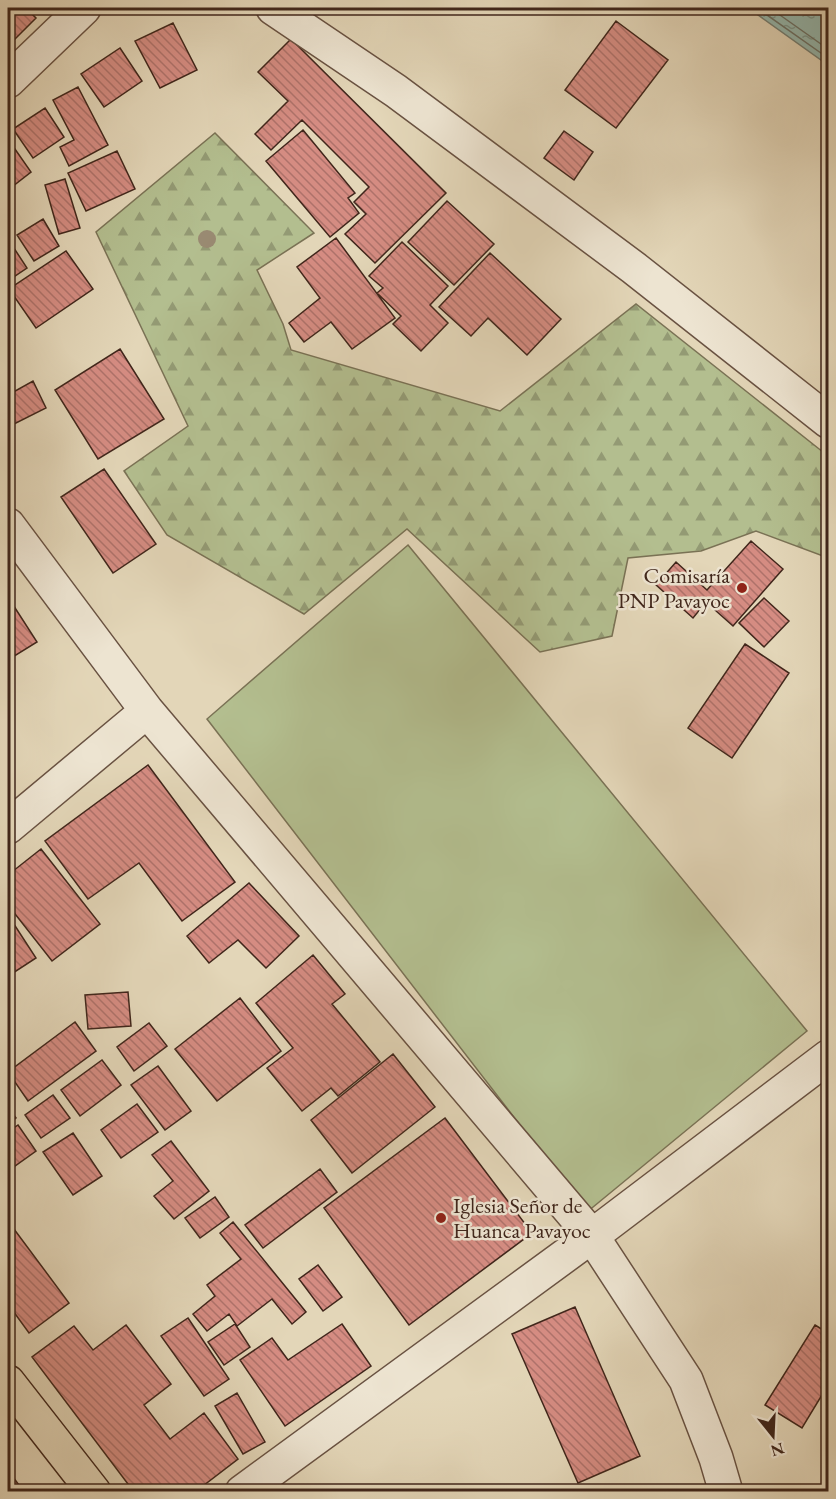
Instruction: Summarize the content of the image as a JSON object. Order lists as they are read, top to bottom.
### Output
{
  "places": ["Comisaría PNP Pavayoc", "Iglesia Señor de Huanca Pavayoc"],
  "north": "bottom"
}
